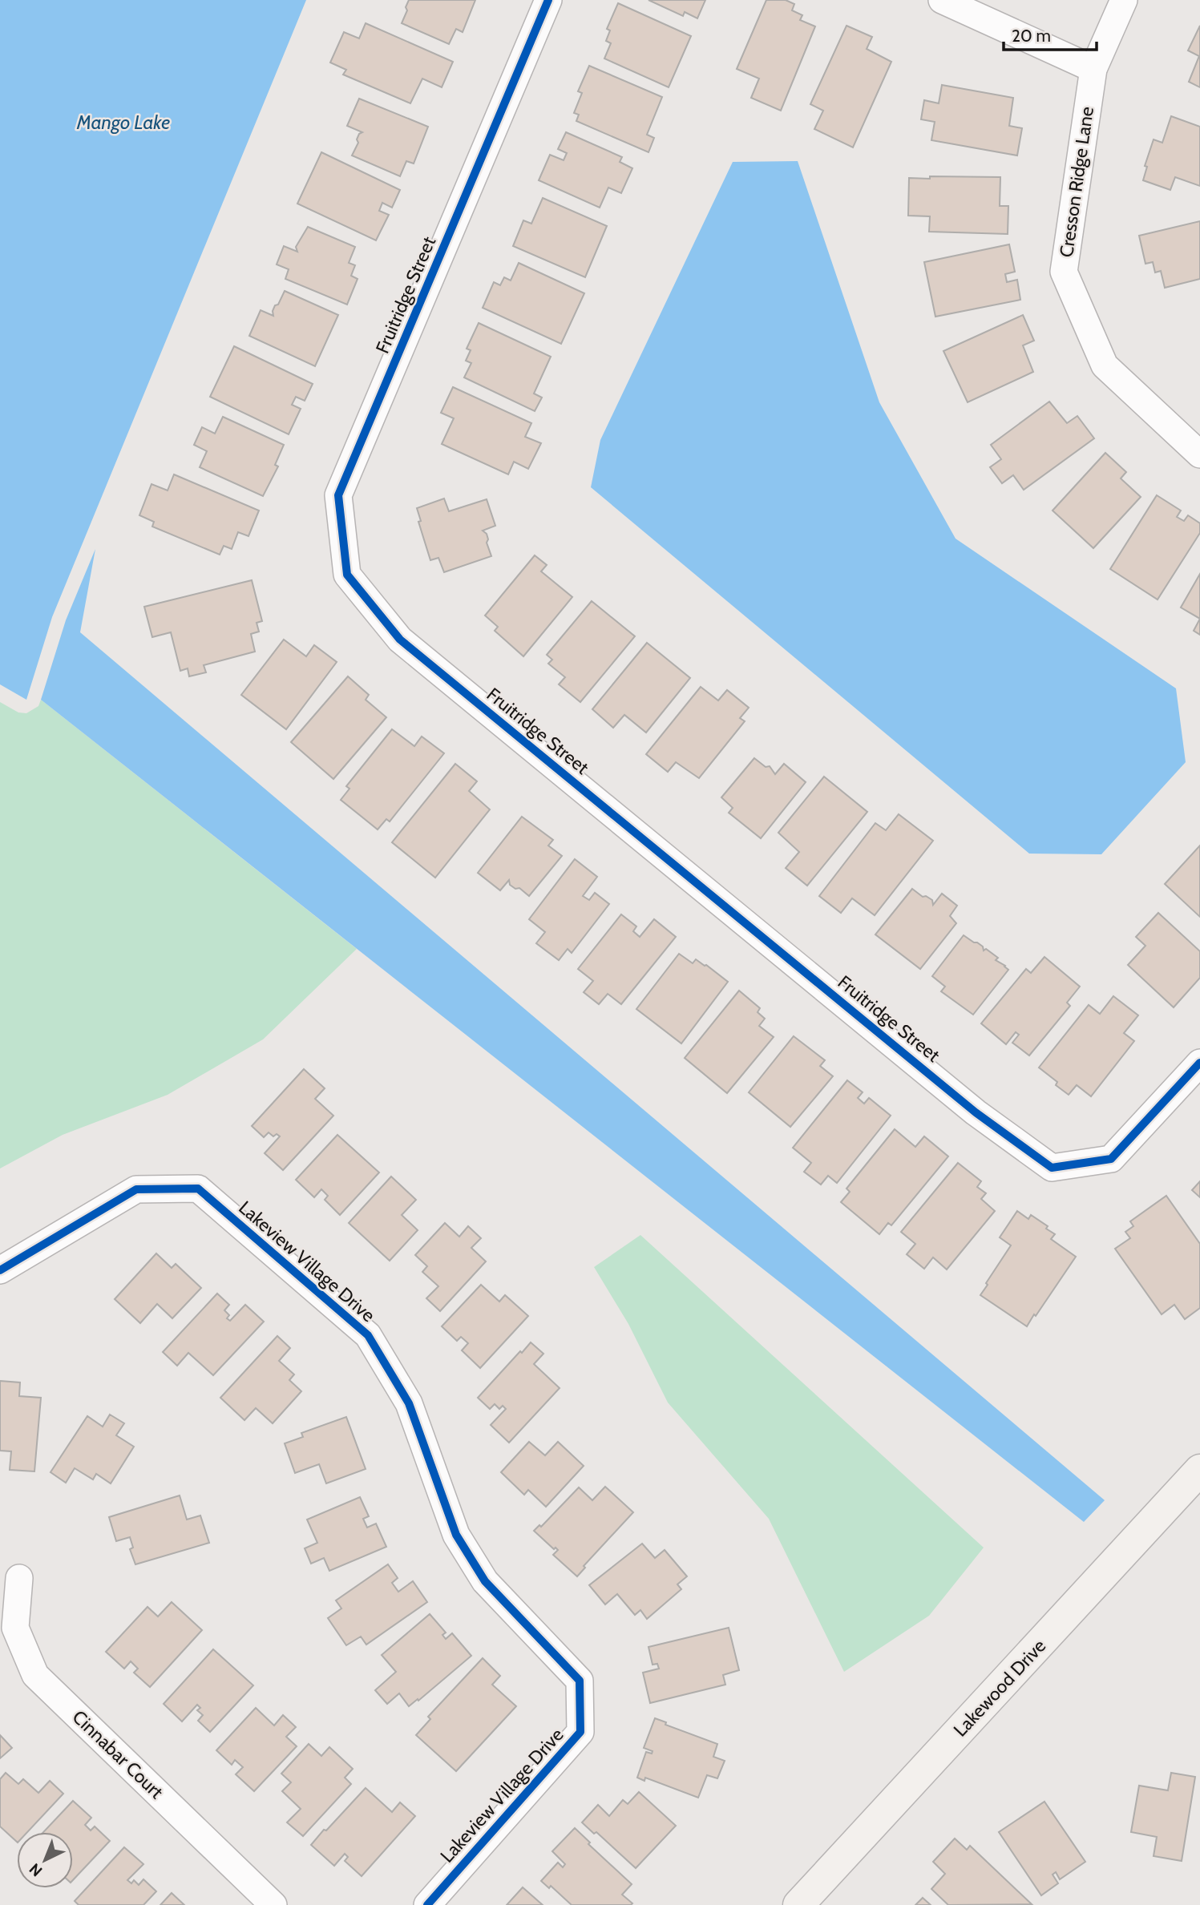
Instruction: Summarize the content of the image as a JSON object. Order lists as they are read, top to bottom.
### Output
{
  "streets": {
    "street": [
      "Cresson Ridge Lane",
      "Fruitridge Street",
      "Lakeview Village Drive",
      "Lakewood Drive",
      "Cinnabar Court"
    ]
  },
  "water": ["Mango Lake"],
  "scale_bar": "20 m",
  "north": "bottom left"
}
